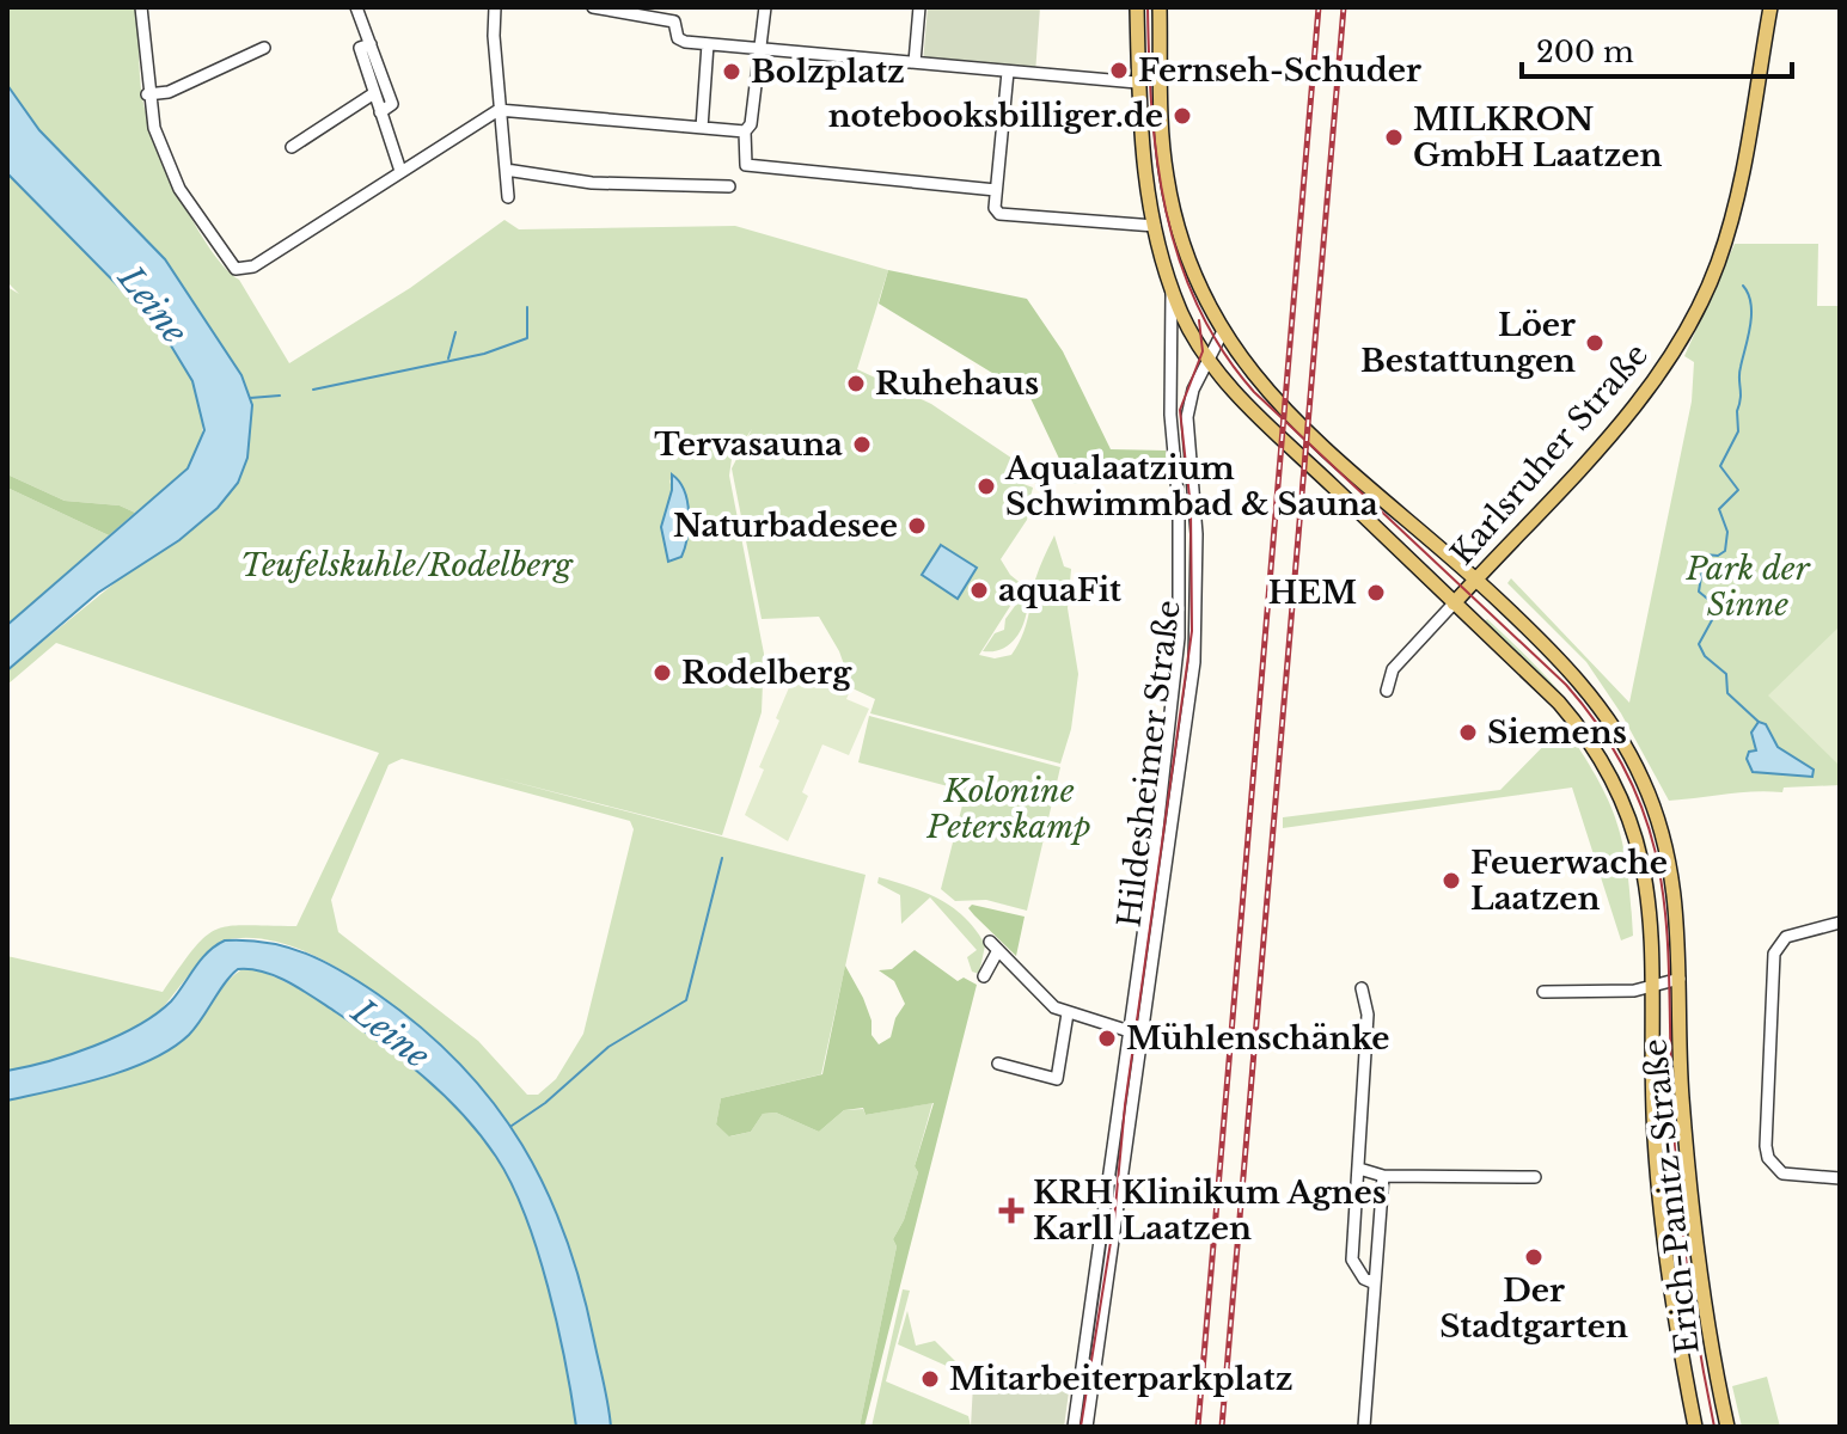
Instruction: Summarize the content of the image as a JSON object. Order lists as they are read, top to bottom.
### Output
{
  "streets": {
    "main road": ["Karlsruher Straße", "Hildesheimer Straße", "Erich-Panitz-Straße"]
  },
  "crossings": [
    ["Karlsruher Straße", "Erich-Panitz-Straße"],
    ["Hildesheimer Straße", "Erich-Panitz-Straße"]
  ],
  "water": ["Leine"],
  "parks": ["Teufelskuhle/Rodelberg", "Park der Sinne", "Kolonine Peterskamp"],
  "places": {
    "other": [
      "Fernseh-Schuder",
      "Bolzplatz",
      "notebooksbilliger.de",
      "MILKRON GmbH Laatzen",
      "Löer Bestattungen",
      "Ruhehaus",
      "Tervasauna",
      "Aqualaatzium Schwimmbad & Sauna",
      "Naturbadesee",
      "aquaFit",
      "HEM",
      "Rodelberg",
      "Siemens",
      "Feuerwache Laatzen",
      "Mühlenschänke",
      "Der Stadtgarten",
      "Mitarbeiterparkplatz"
    ],
    "health": ["KRH Klinikum Agnes Karll Laatzen"]
  },
  "scale_bar": "200 m"
}
